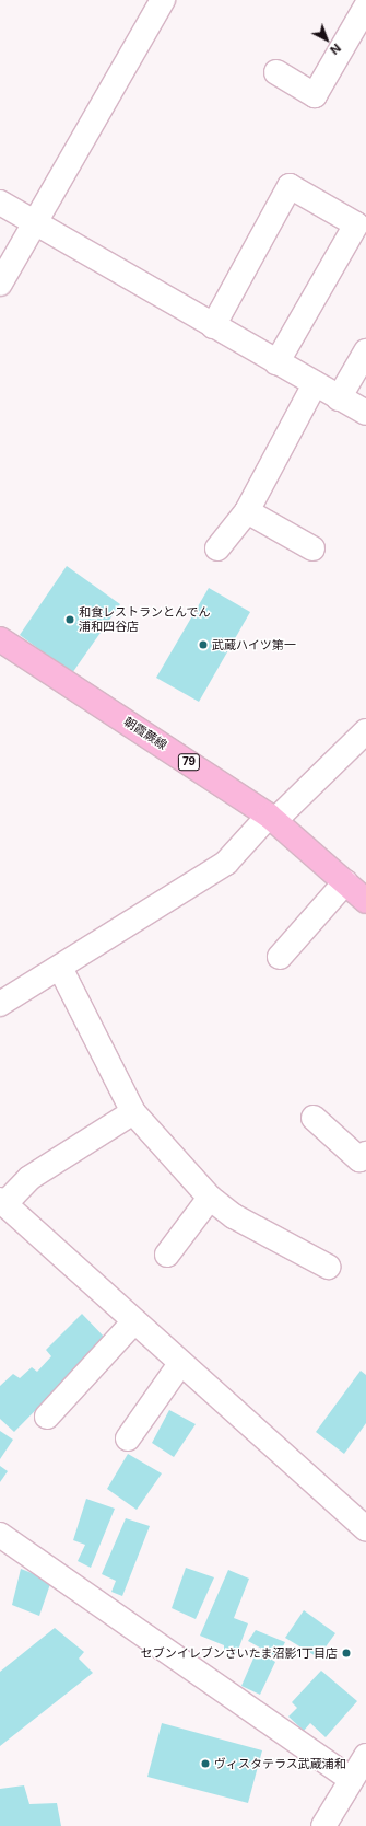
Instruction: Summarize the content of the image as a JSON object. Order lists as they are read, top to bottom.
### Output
{
  "streets": {
    "main road": ["朝霞蕨線", "79"]
  },
  "places": [
    "和食レストランとんでん 浦和四谷店",
    "武蔵ハイツ第一",
    "セブンイレブンさいたま沼影1丁目店",
    "ヴィスタテラス武蔵浦和"
  ],
  "north": "bottom right"
}
